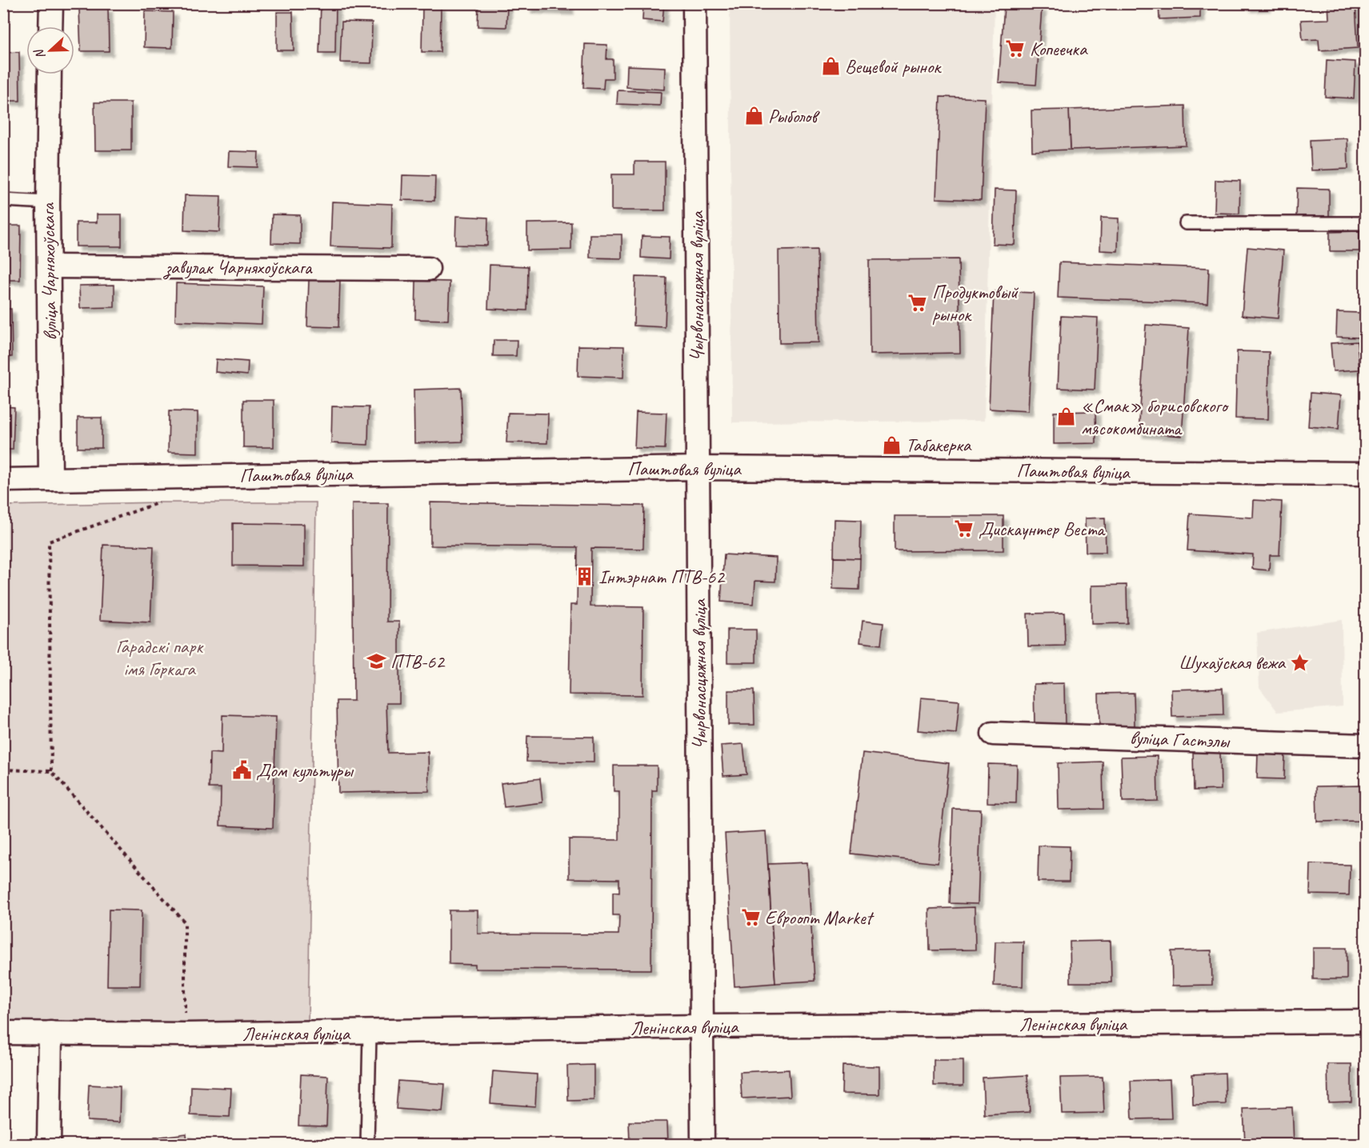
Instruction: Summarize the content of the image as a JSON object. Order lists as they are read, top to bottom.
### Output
{
  "streets": {
    "street": [
      "завулак Чарняхоўскага",
      "вуліца Чарняхоўскага",
      "Чырвонасцяжная вуліца",
      "Паштовая вуліца",
      "вуліца Гастэлы",
      "Ленінская вуліца"
    ]
  },
  "crossings": [
    ["завулак Чарняхоўскага", "вуліца Чарняхоўскага"],
    ["вуліца Чарняхоўскага", "Паштовая вуліца"],
    ["Чырвонасцяжная вуліца", "Паштовая вуліца"],
    ["Чырвонасцяжная вуліца", "Ленінская вуліца"]
  ],
  "parks": ["Гарадскі парк імя Горкага"],
  "places": {
    "supermarket": [
      "Копеечка",
      "Продуктовый рынок",
      "Дискаунтер Веста",
      "Евроопт Market"
    ],
    "shop": [
      "Вещевой рынок",
      "Рыболов",
      "«Смак» борисовского мясокомбината",
      "Табакерка"
    ],
    "building": ["Інтэрнат ПТВ-62"],
    "school or university": ["ПТВ-62"],
    "place": ["Шухаўская вежа"],
    "public building": ["Дом культуры"]
  },
  "north": "left"
}
